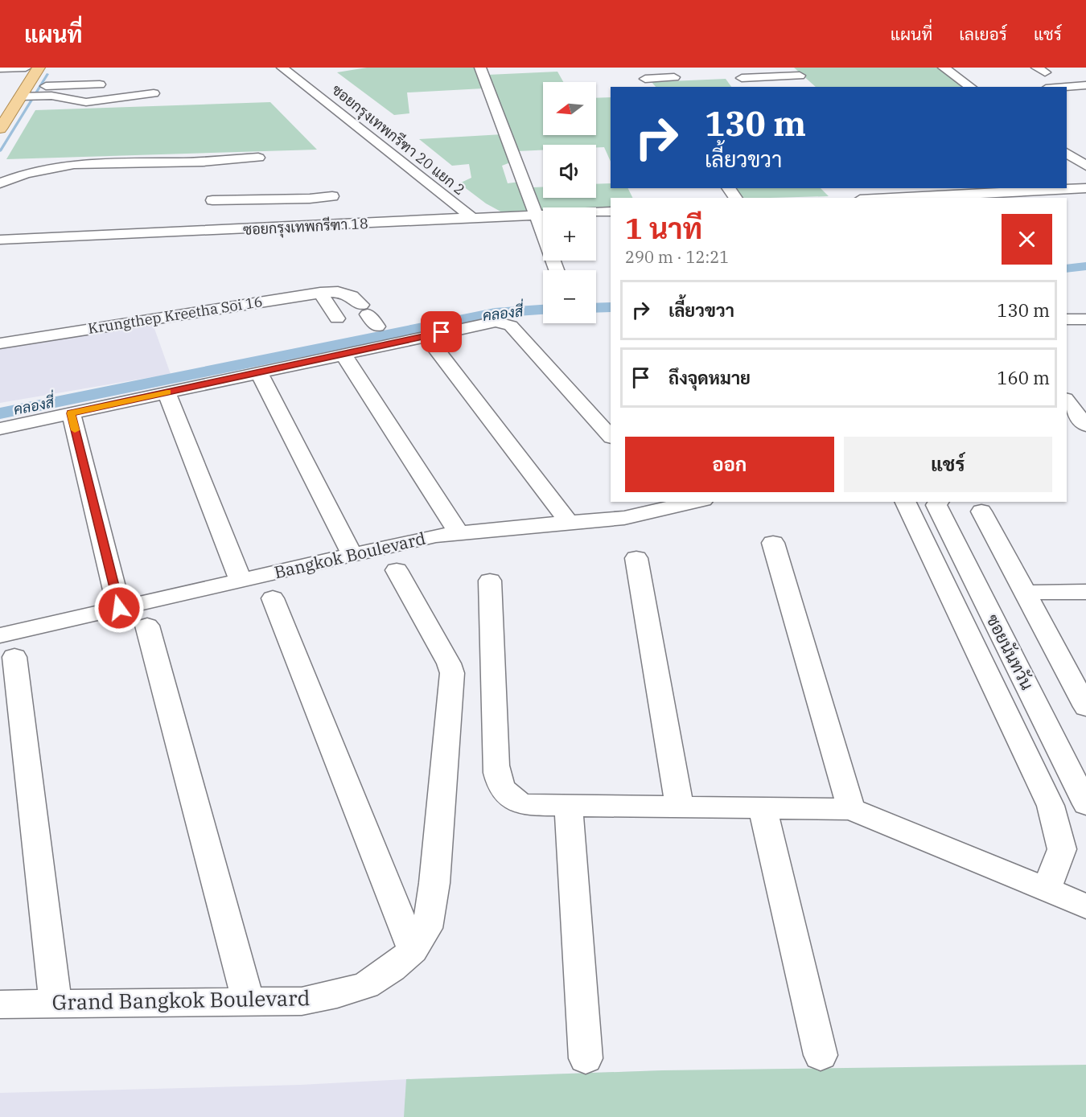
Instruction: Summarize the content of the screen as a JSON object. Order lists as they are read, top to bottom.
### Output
{
  "streets": {
    "street": [
      "ซอยกรุงเทพกรีฑา 20 แยก 2",
      "ซอยกรุงเทพกรีฑา 18",
      "Krungthep Kreetha Soi 16",
      "Bangkok Boulevard",
      "ซอยนันทวัน",
      "Grand Bangkok Boulevard"
    ]
  },
  "crossings": [
    ["ซอยกรุงเทพกรีฑา 20 แยก 2", "ซอยกรุงเทพกรีฑา 18"]
  ],
  "water": ["คลองสี่"],
  "north": "left",
  "page": {
    "header": "แผนที่",
    "nav": ["แผนที่", "เลเยอร์", "แชร์"],
    "map_buttons": ["+", "−"],
    "turn": ["130 m", "เลี้ยวขวา"],
    "heading": ["1 นาที", "290 m · 12:21"],
    "list": [
      {
        "name": "เลี้ยวขวา",
        "value": "130 m"
      },
      {
        "name": "ถึงจุดหมาย",
        "value": "160 m"
      }
    ],
    "buttons": ["ออก", "แชร์"]
  }
}
